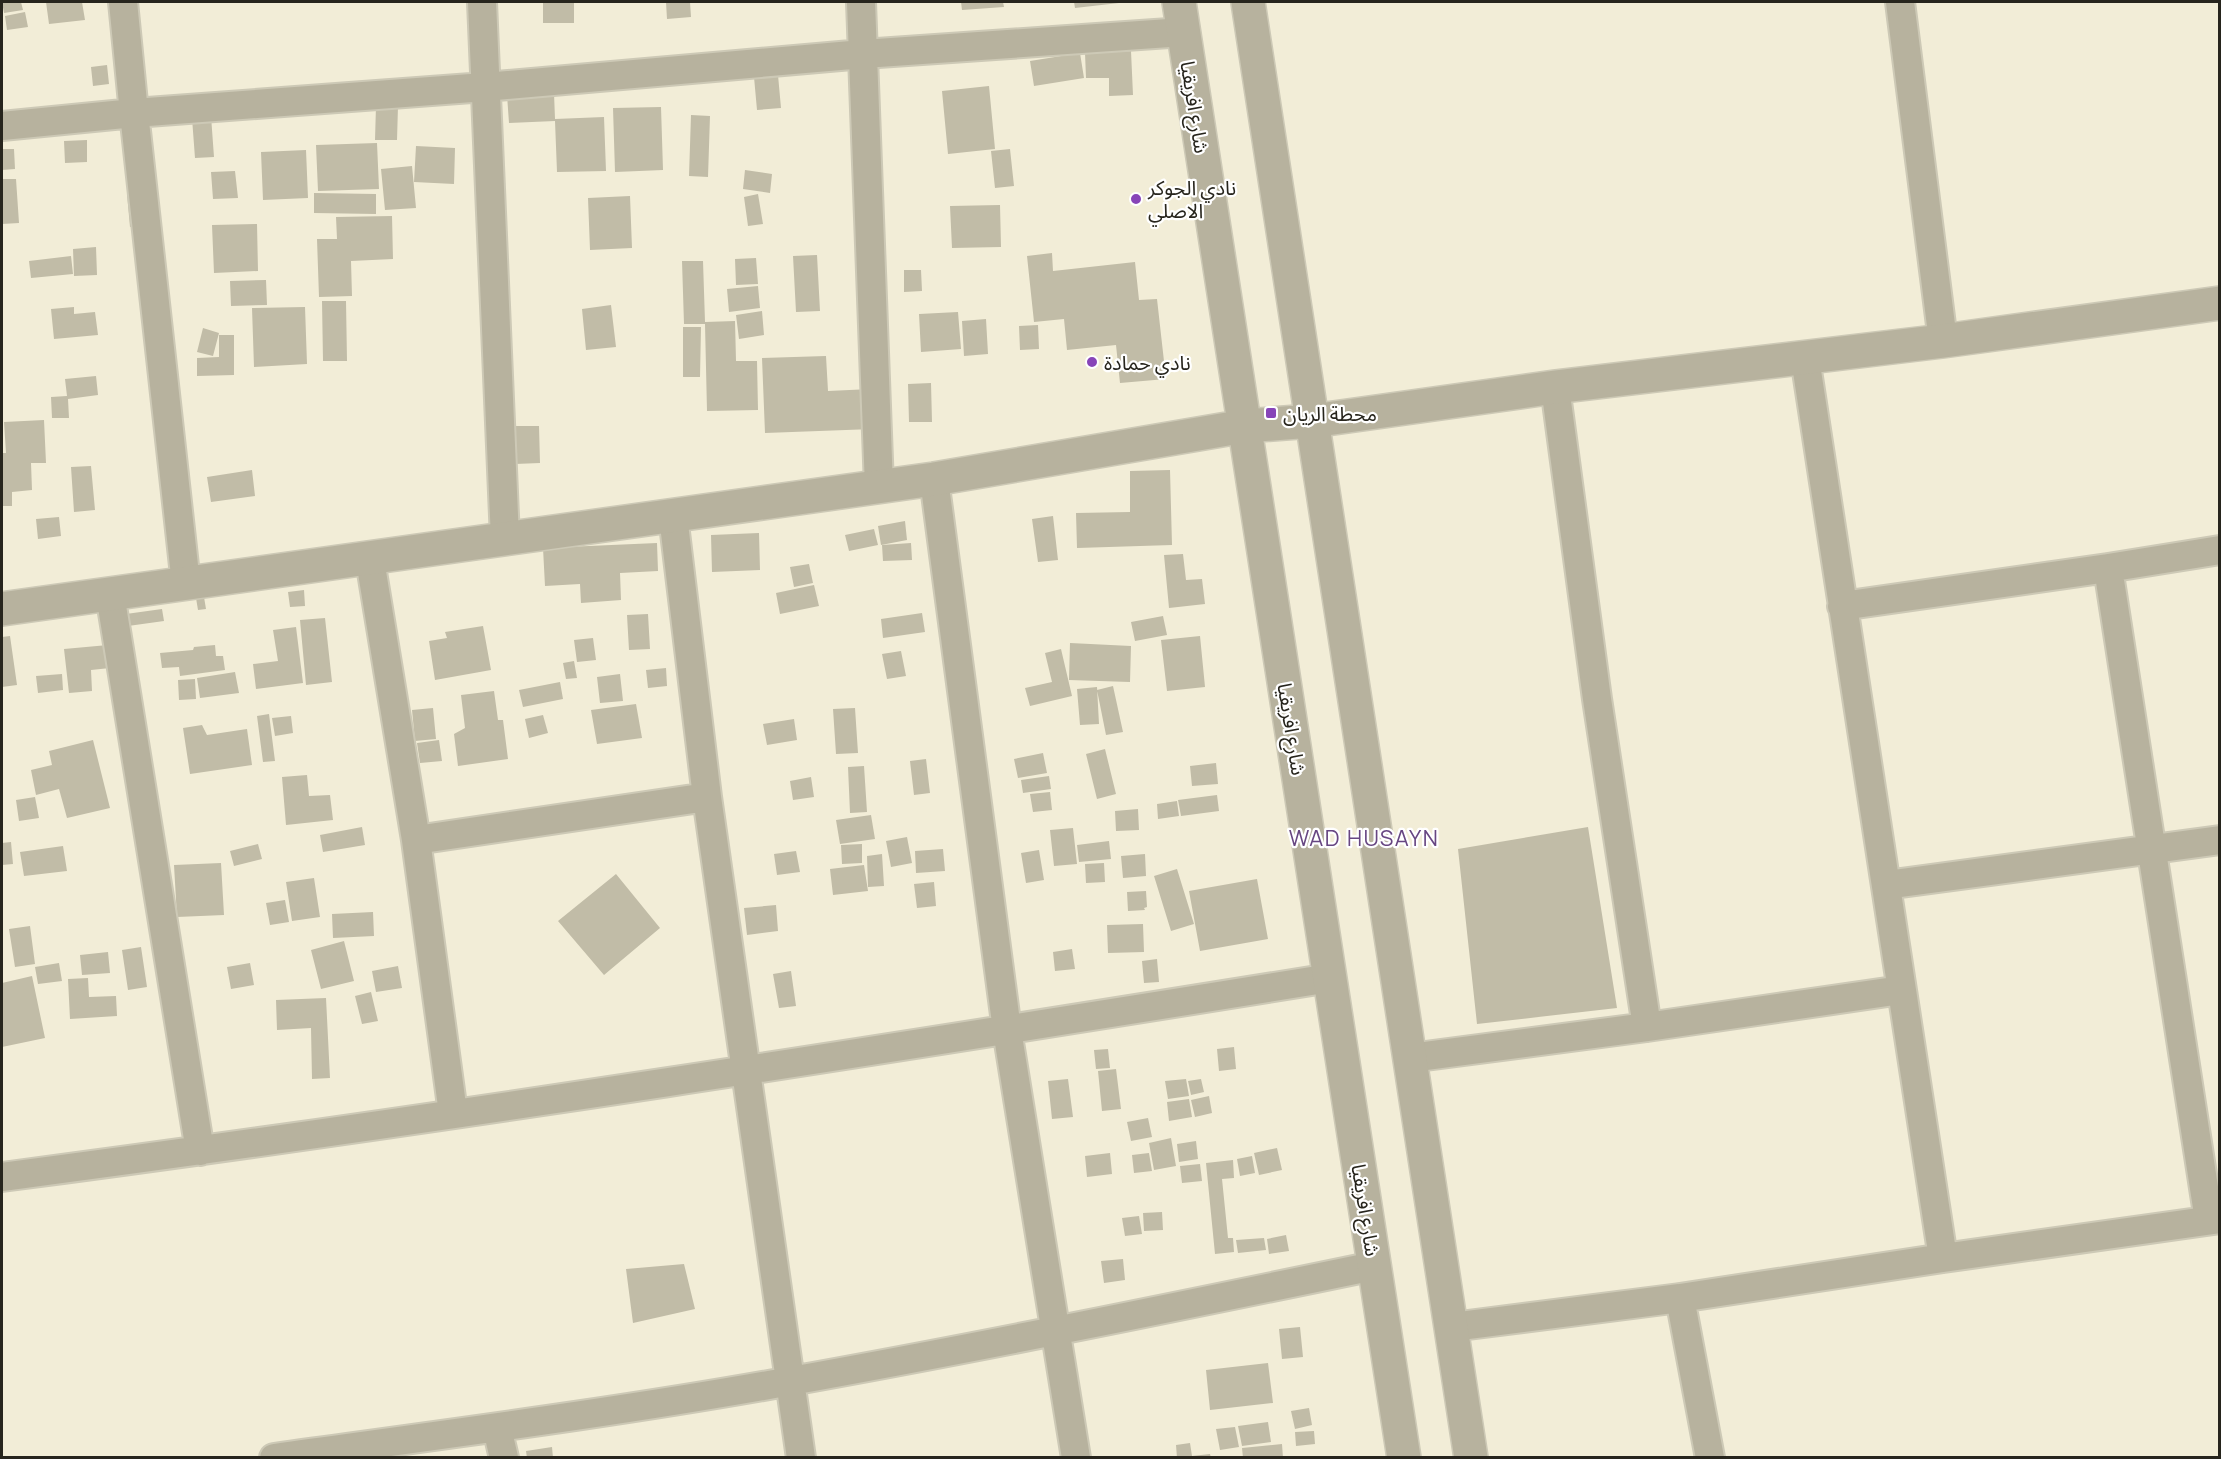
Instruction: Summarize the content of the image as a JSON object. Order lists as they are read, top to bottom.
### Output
{
  "streets": {
    "street": ["شارع افريقيا"]
  },
  "districts": ["WAD HUSAYN"],
  "places": {
    "other": ["نادي الجوكر الاصلي", "نادي حمادة"],
    "transit": ["محطة الريان"]
  }
}
